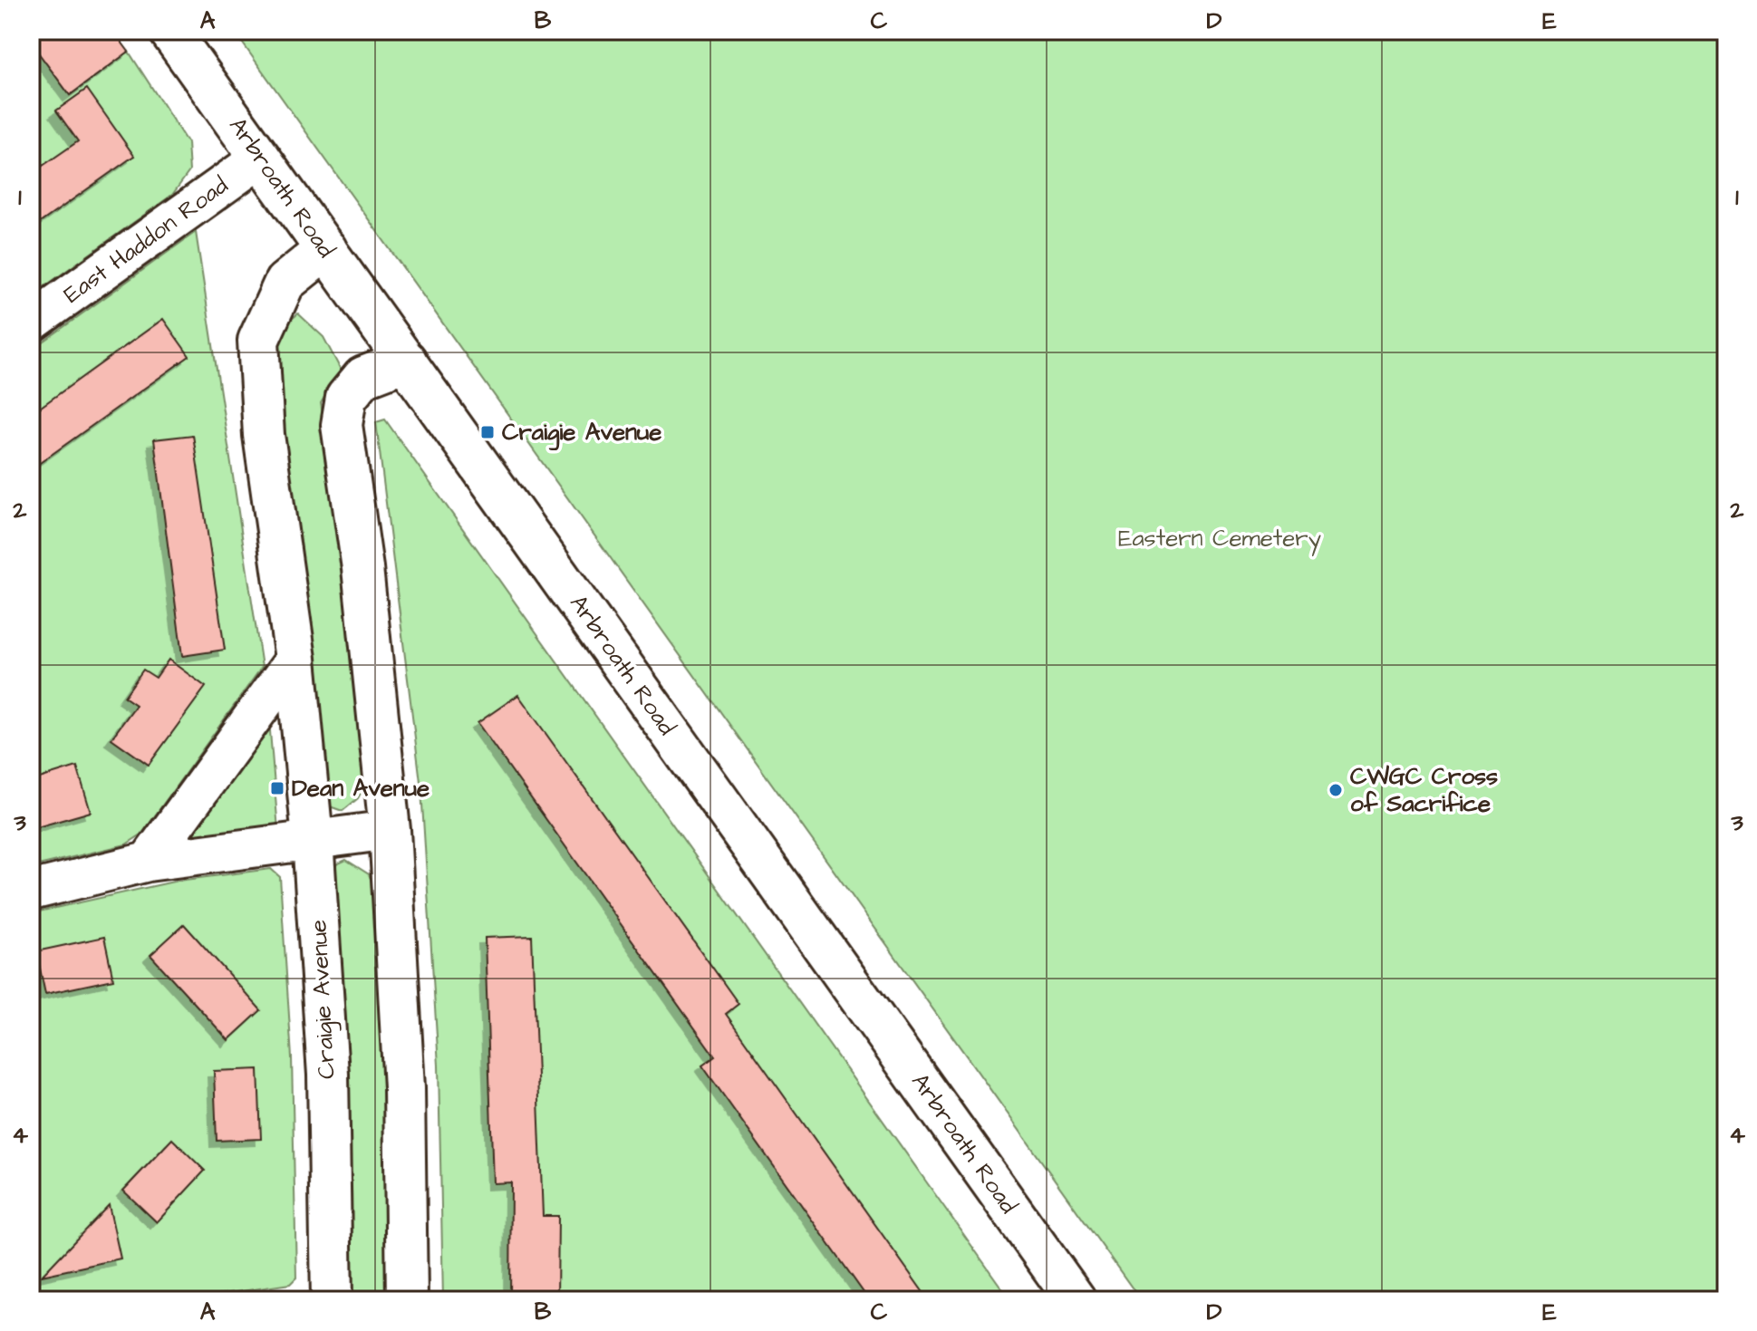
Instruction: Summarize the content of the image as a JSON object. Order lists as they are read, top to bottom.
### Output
{
  "streets": {
    "street": ["Arbroath Road", "East Haddon Road", "Craigie Avenue"]
  },
  "crossings": [
    ["Arbroath Road", "East Haddon Road"],
    ["Arbroath Road", "Craigie Avenue"]
  ],
  "parks": ["Eastern Cemetery"],
  "places": {
    "transit": ["Craigie Avenue", "Dean Avenue"],
    "other": ["CWGC Cross of Sacrifice"]
  },
  "grid": {
    "columns": [
      "A",
      "B",
      "C",
      "D",
      "E"
    ],
    "rows": [
      "1",
      "2",
      "3",
      "4"
    ]
  }
}
